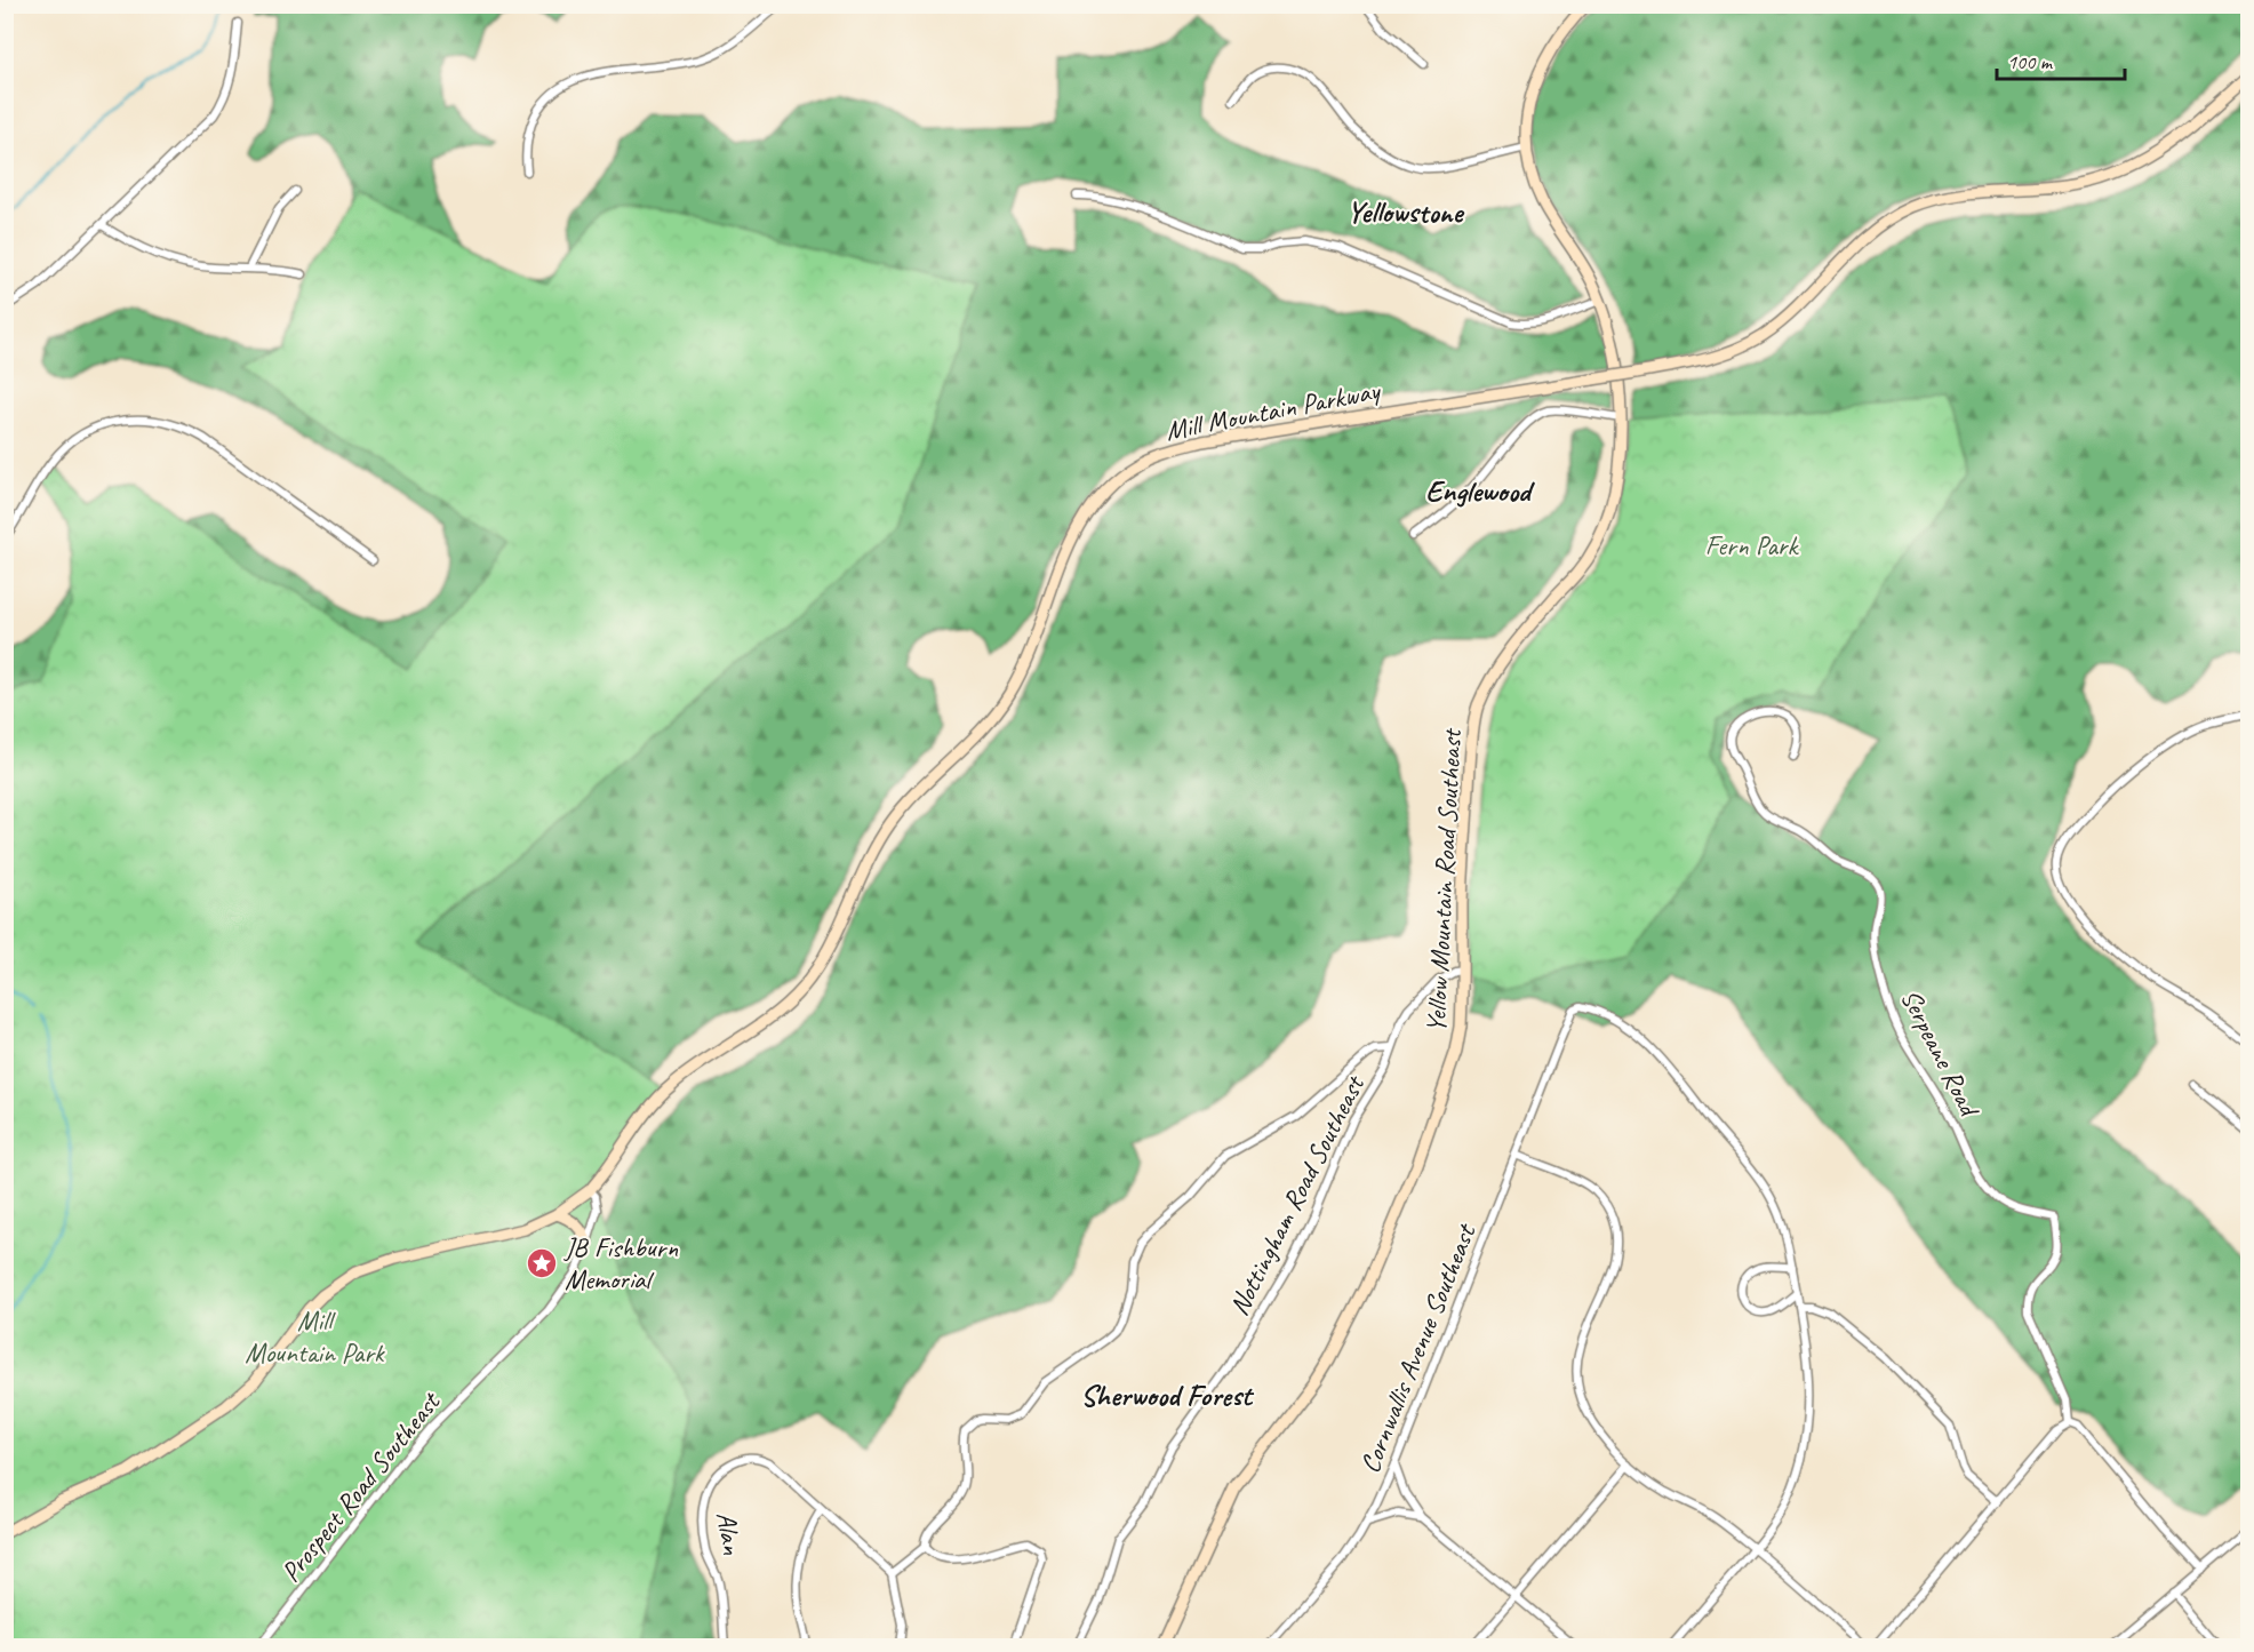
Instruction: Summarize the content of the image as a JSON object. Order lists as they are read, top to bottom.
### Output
{
  "streets": {
    "street": [
      "Mill Mountain Parkway",
      "Yellow Mountain Road Southeast",
      "Serpeane Road",
      "Nottingham Road Southeast",
      "Cornwallis Avenue Southeast",
      "Prospect Road Southeast",
      "Alan"
    ]
  },
  "crossings": [
    ["Mill Mountain Parkway", "Prospect Road Southeast"],
    ["Yellow Mountain Road Southeast", "Nottingham Road Southeast"]
  ],
  "districts": ["Yellowstone", "Englewood", "Sherwood Forest"],
  "parks": ["Fern Park", "Mill Mountain Park"],
  "places": {
    "place": ["JB Fishburn Memorial"]
  },
  "scale_bar": "100 m"
}
